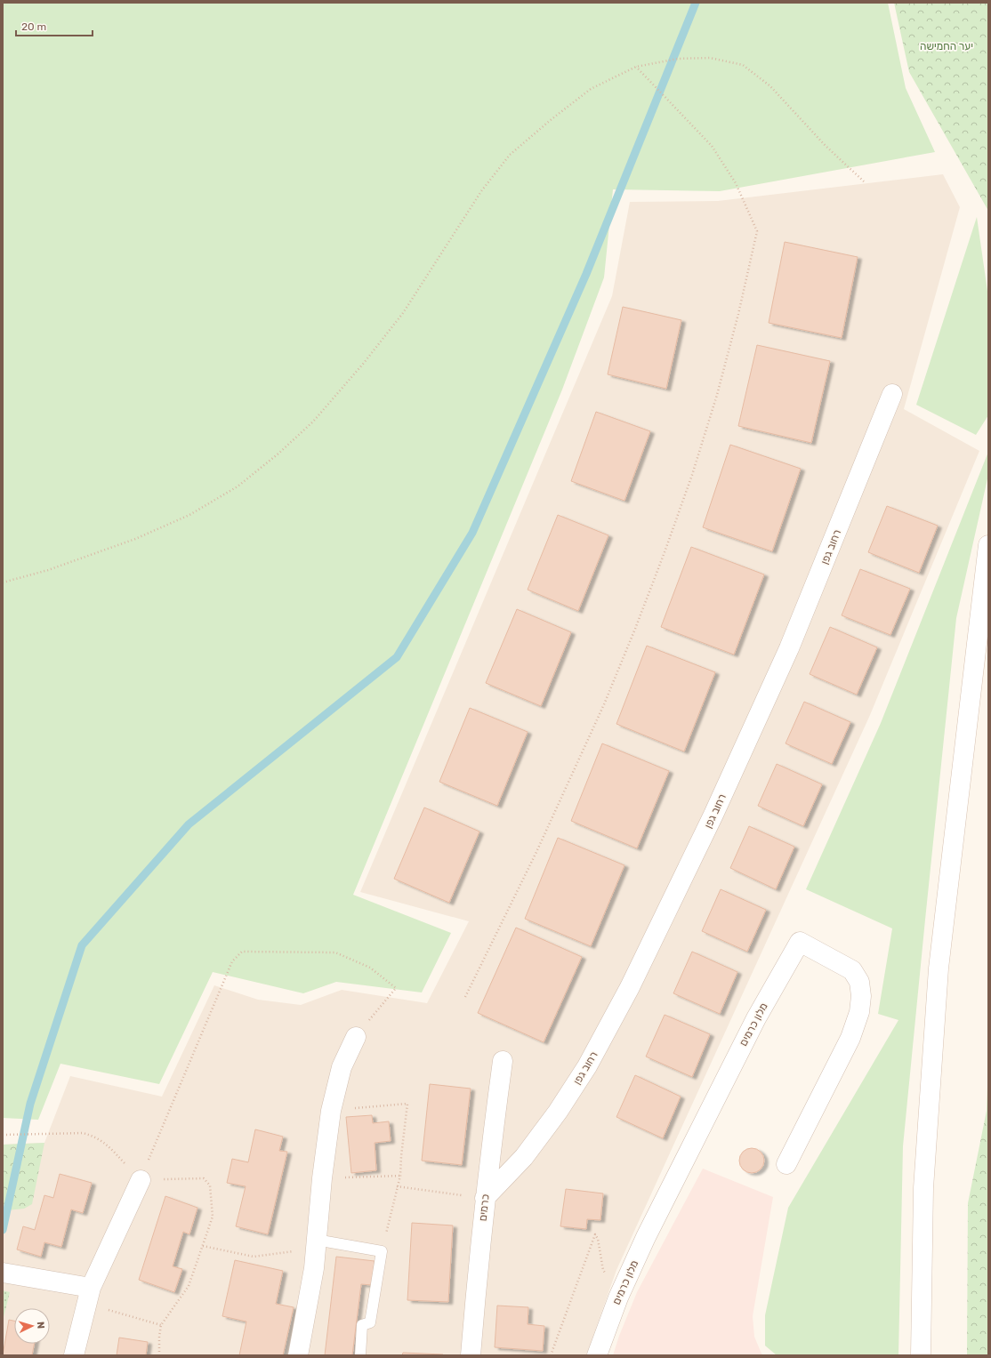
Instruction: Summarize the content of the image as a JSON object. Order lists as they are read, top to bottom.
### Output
{
  "streets": {
    "street": ["רחוב גפן", "מלון כרמים", "כרמים"]
  },
  "crossings": [
    ["רחוב גפן", "כרמים"]
  ],
  "parks": ["יער החמישה"],
  "scale_bar": "20 m",
  "north": "right"
}
